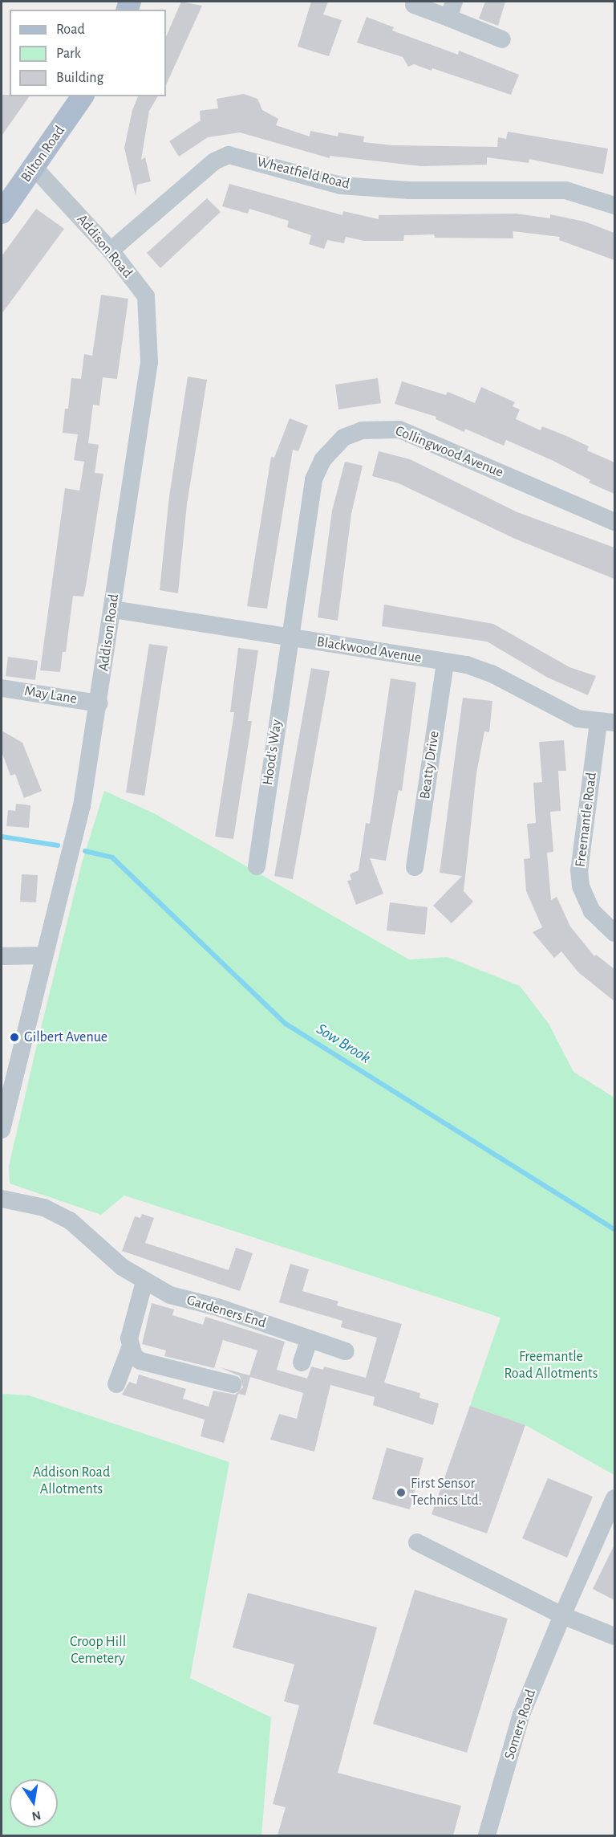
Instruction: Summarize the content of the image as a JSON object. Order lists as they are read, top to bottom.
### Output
{
  "streets": {
    "main road": ["Bilton Road"],
    "street": [
      "Wheatfield Road",
      "Addison Road",
      "Collingwood Avenue",
      "Blackwood Avenue",
      "May Lane",
      "Hood's Way",
      "Beatty Drive",
      "Freemantle Road",
      "Gardeners End",
      "Somers Road"
    ]
  },
  "crossings": [
    ["Bilton Road", "Addison Road"],
    ["Wheatfield Road", "Addison Road"],
    ["Addison Road", "Blackwood Avenue"],
    ["Addison Road", "May Lane"],
    ["Collingwood Avenue", "Blackwood Avenue"],
    ["Collingwood Avenue", "Hood's Way"],
    ["Blackwood Avenue", "Hood's Way"],
    ["Blackwood Avenue", "Beatty Drive"],
    ["Blackwood Avenue", "Freemantle Road"]
  ],
  "water": ["Sow Brook"],
  "parks": ["Freemantle Road Allotments", "Addison Road Allotments", "Croop Hill Cemetery"],
  "places": ["Gilbert Avenue", "First Sensor Technics Ltd."],
  "legend": ["Road", "Park", "Building"],
  "north": "bottom"
}
